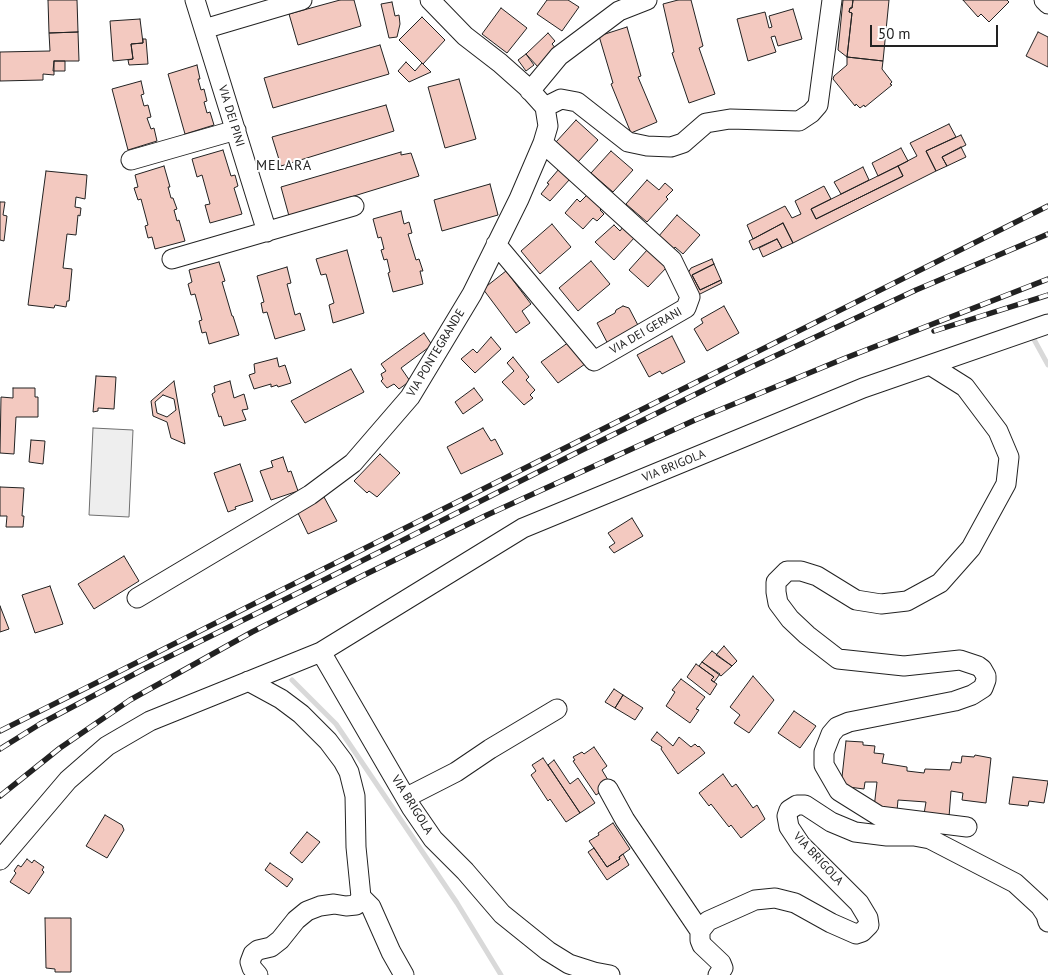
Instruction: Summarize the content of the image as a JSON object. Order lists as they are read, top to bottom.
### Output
{
  "streets": {
    "street": [
      "VIA DEI PINI",
      "VIA DEI GERANI",
      "VIA PONTEGRANDE",
      "VIA BRIGOLA"
    ]
  },
  "crossings": [
    ["VIA DEI GERANI", "VIA PONTEGRANDE"]
  ],
  "districts": ["MELARA"],
  "scale_bar": "50 m"
}
